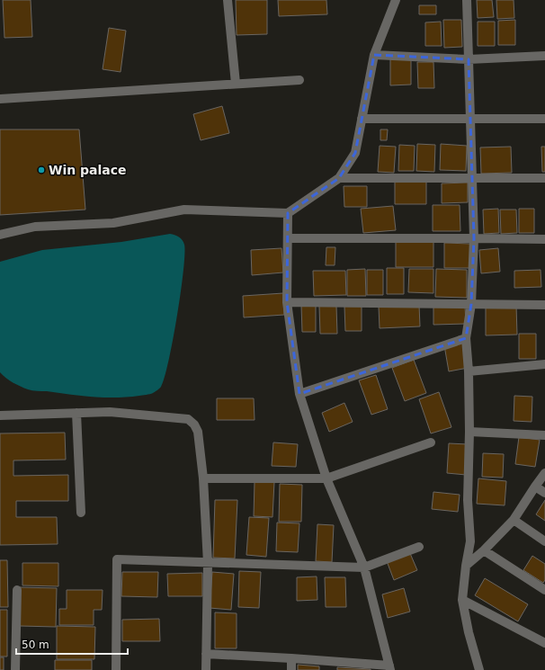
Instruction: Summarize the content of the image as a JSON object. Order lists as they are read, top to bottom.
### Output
{
  "places": ["Win palace"],
  "scale_bar": "50 m"
}
